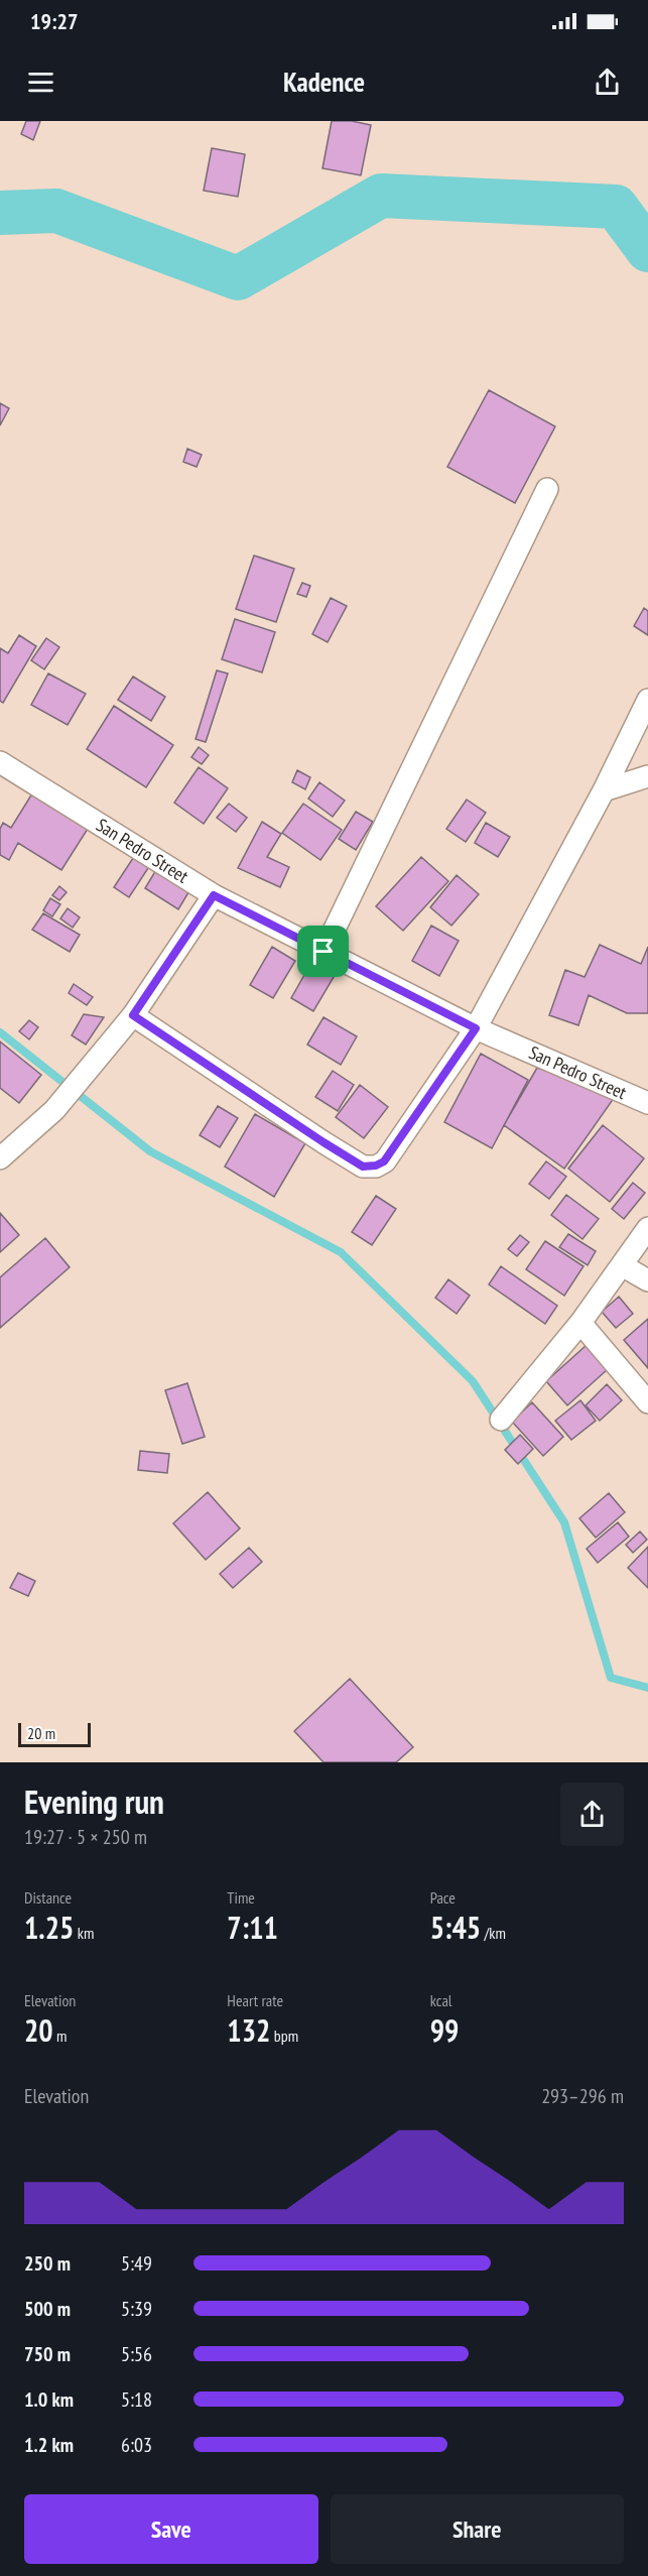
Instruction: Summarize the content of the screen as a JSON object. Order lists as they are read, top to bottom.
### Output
{
  "streets": {
    "street": ["San Pedro Street"]
  },
  "scale_bar": "20 m",
  "page": {
    "status": "19:27",
    "header": "Kadence",
    "scale": "20 m",
    "heading": ["Evening run", "19:27 · 5 × 250 m"],
    "stats": [
      ["Distance", "1.25 km"],
      ["Time", "7:11"],
      ["Pace", "5:45 /km"],
      ["Elevation", "20 m"],
      ["Heart rate", "132 bpm"],
      ["kcal", "99"]
    ],
    "chart": ["Elevation", "293–296 m"],
    "list": [
      {
        "name": "250 m",
        "note": "5:49"
      },
      {
        "name": "500 m",
        "note": "5:39"
      },
      {
        "name": "750 m",
        "note": "5:56"
      },
      {
        "name": "1.0 km",
        "note": "5:18"
      },
      {
        "name": "1.2 km",
        "note": "6:03"
      }
    ],
    "buttons": ["Save", "Share"]
  }
}
